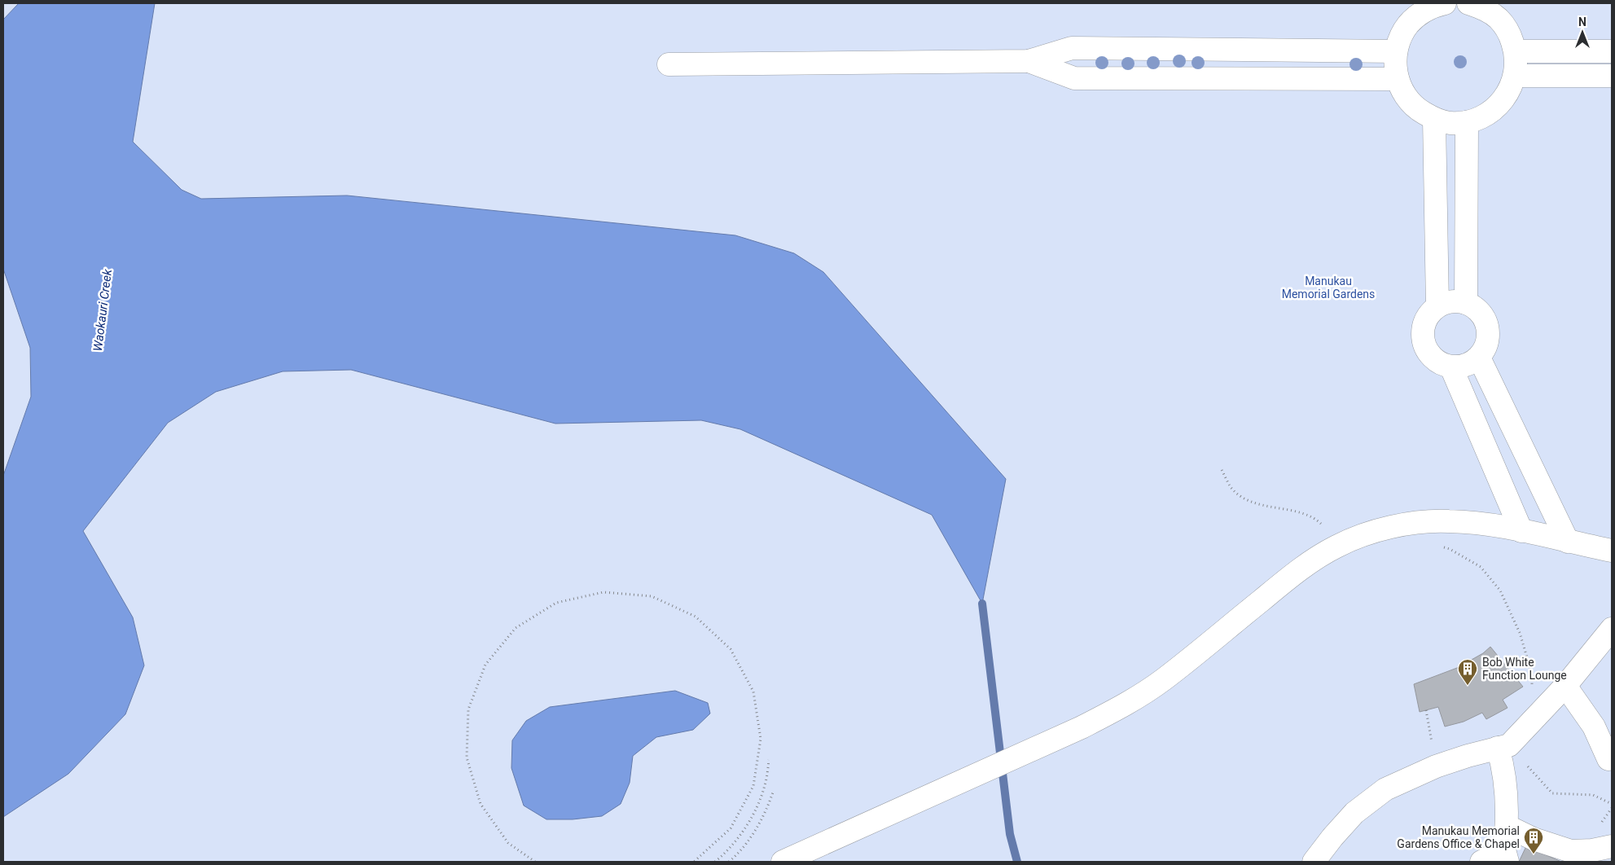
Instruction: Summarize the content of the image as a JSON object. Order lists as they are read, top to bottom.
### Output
{
  "water": ["Waokauri Creek"],
  "parks": ["Manukau Memorial Gardens"],
  "places": {
    "building": ["Bob White Function Lounge", "Manukau Memorial Gardens Office & Chapel"]
  },
  "north": "top"
}
